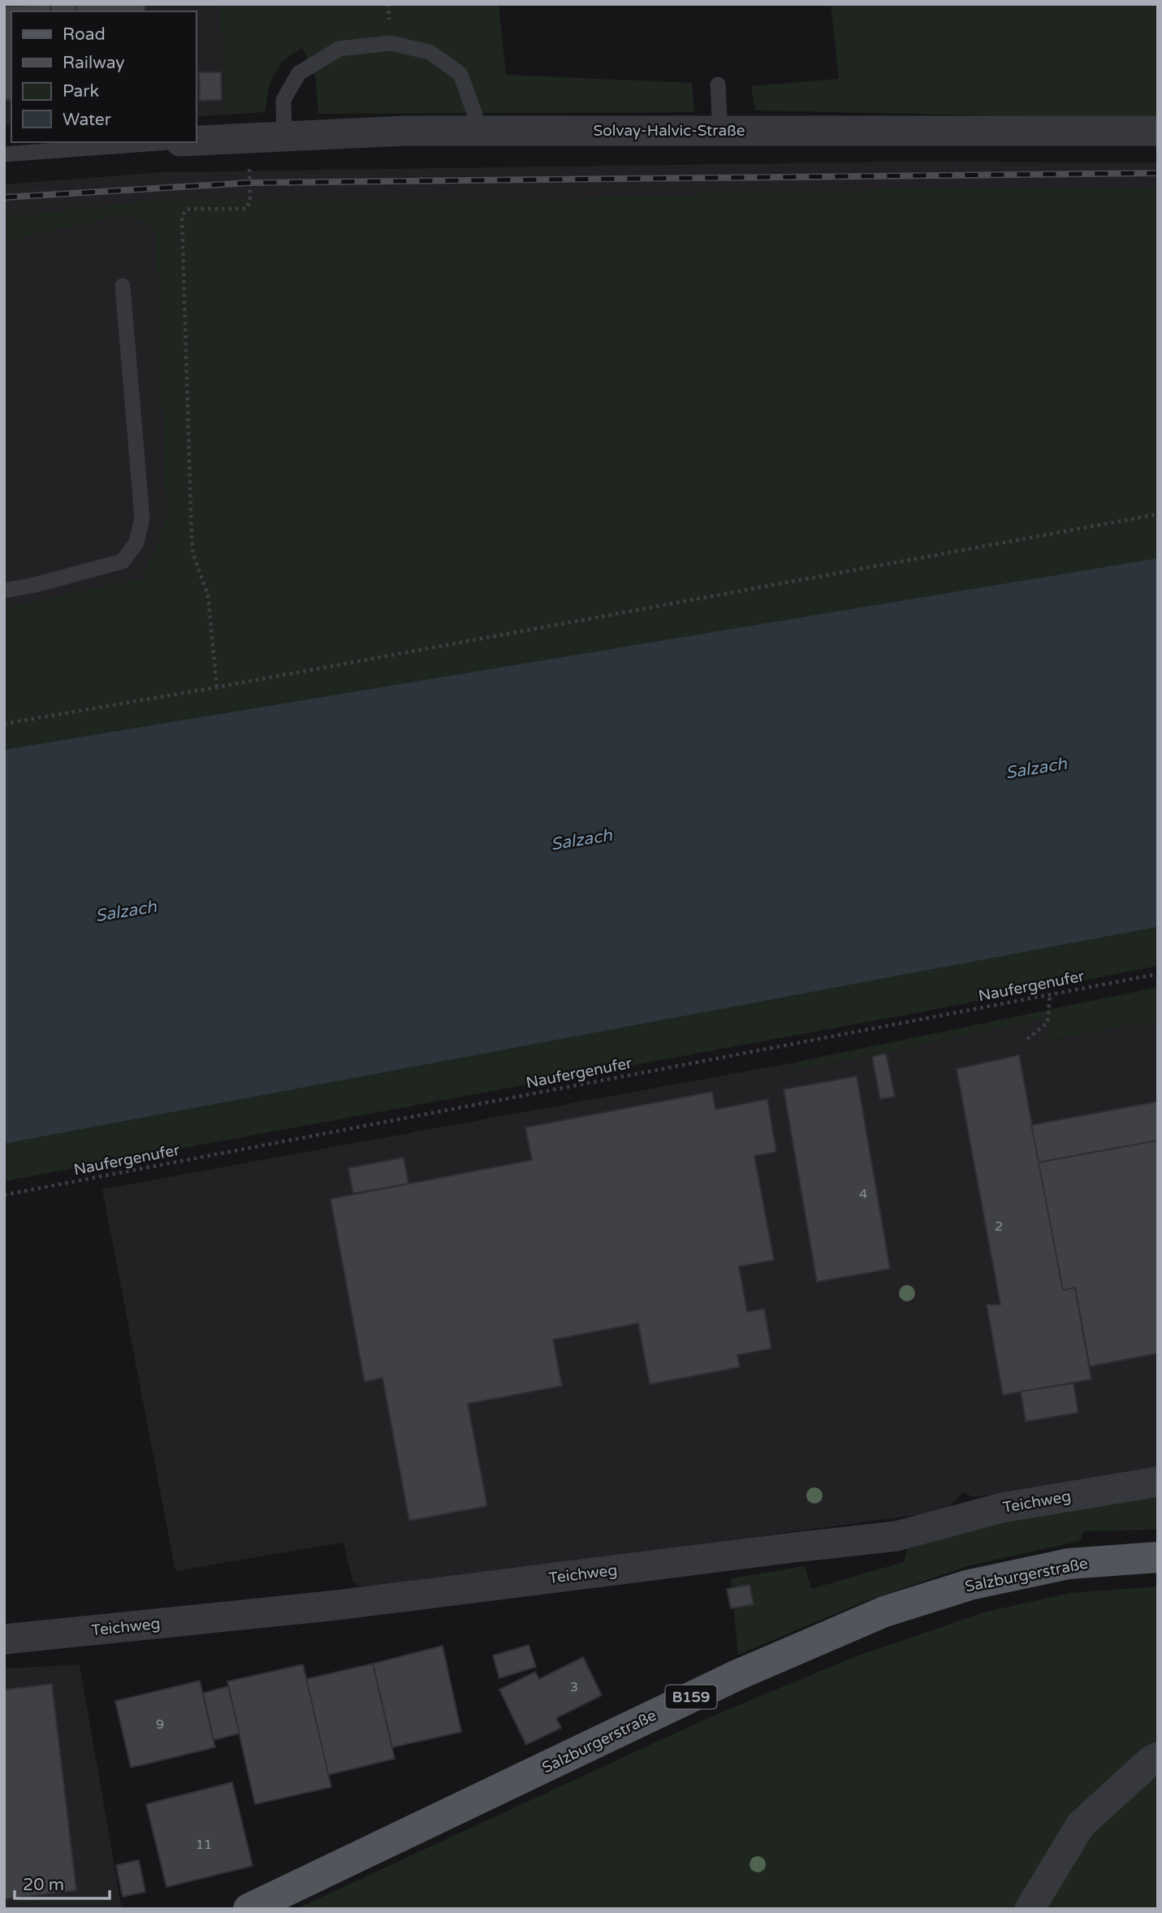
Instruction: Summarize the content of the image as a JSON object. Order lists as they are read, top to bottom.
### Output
{
  "streets": {
    "main road": ["Salzburgerstraße", "B159"],
    "street": ["Solvay-Halvic-Straße", "Teichweg"],
    "path": ["Naufergenufer"]
  },
  "water": ["Salzach"],
  "house_numbers": [
    "4",
    "2",
    "3",
    "9",
    "11"
  ],
  "legend": [
    "Road",
    "Railway",
    "Park",
    "Water"
  ],
  "scale_bar": "20 m"
}
